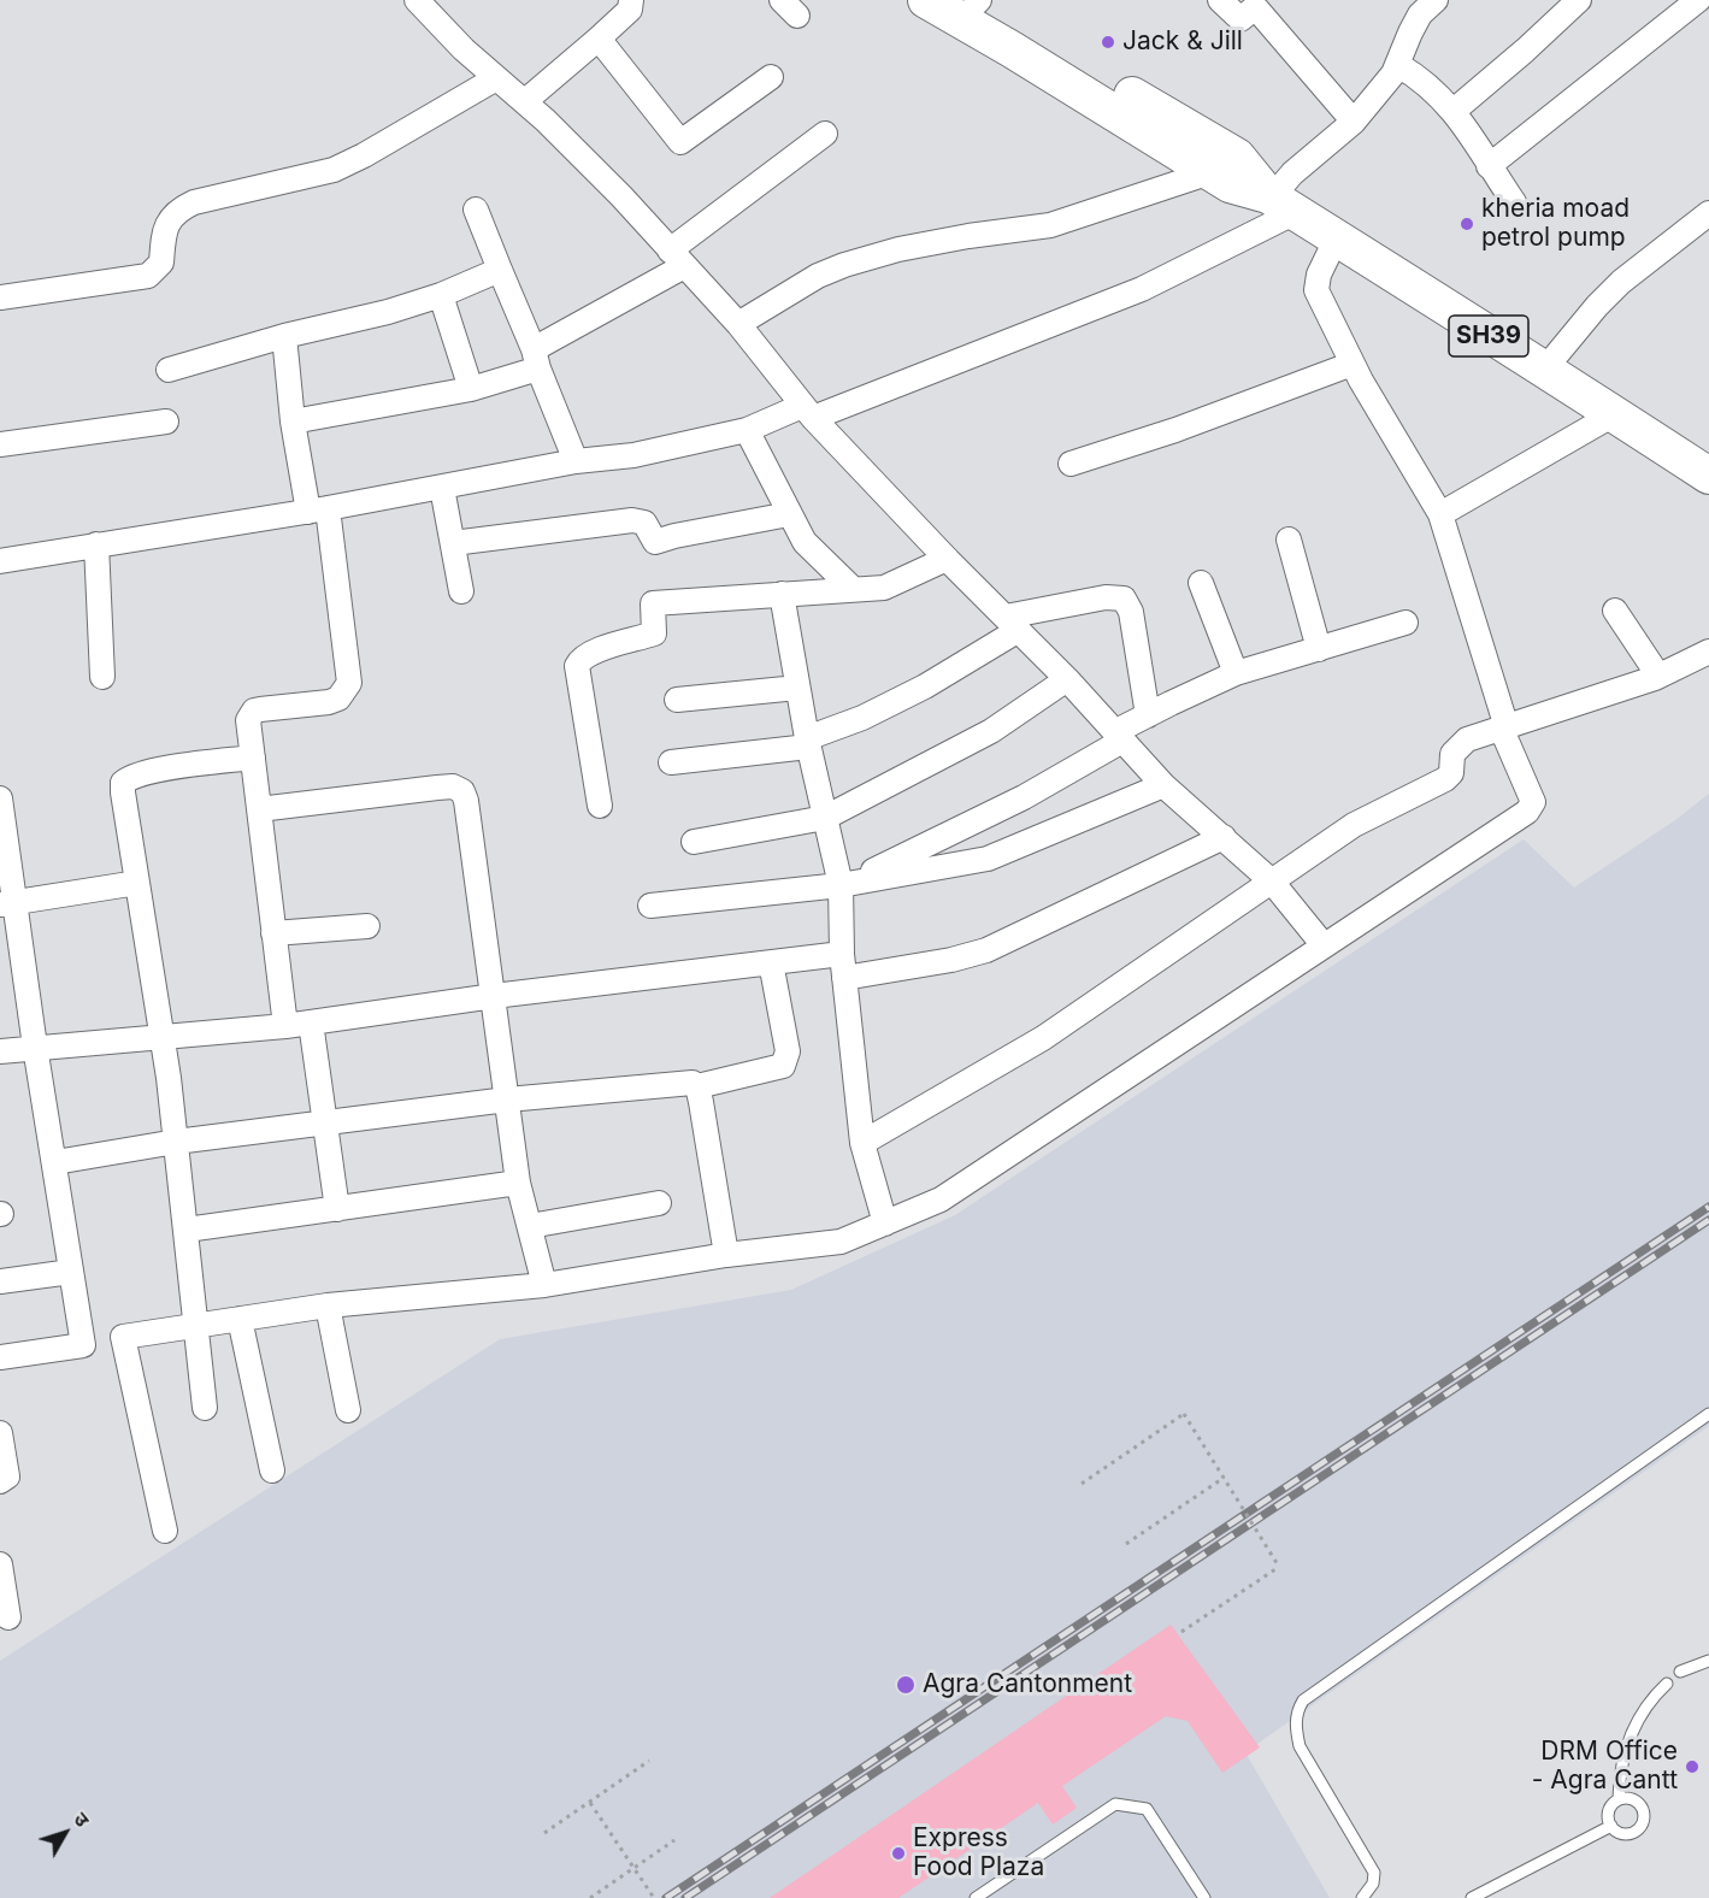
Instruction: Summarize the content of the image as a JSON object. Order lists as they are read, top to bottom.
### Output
{
  "streets": {
    "main road": ["SH39"]
  },
  "places": [
    "Jack & Jill",
    "kheria moad petrol pump",
    "Agra Cantonment",
    "DRM Office - Agra Cantt",
    "Express Food Plaza"
  ],
  "north": "top right"
}
